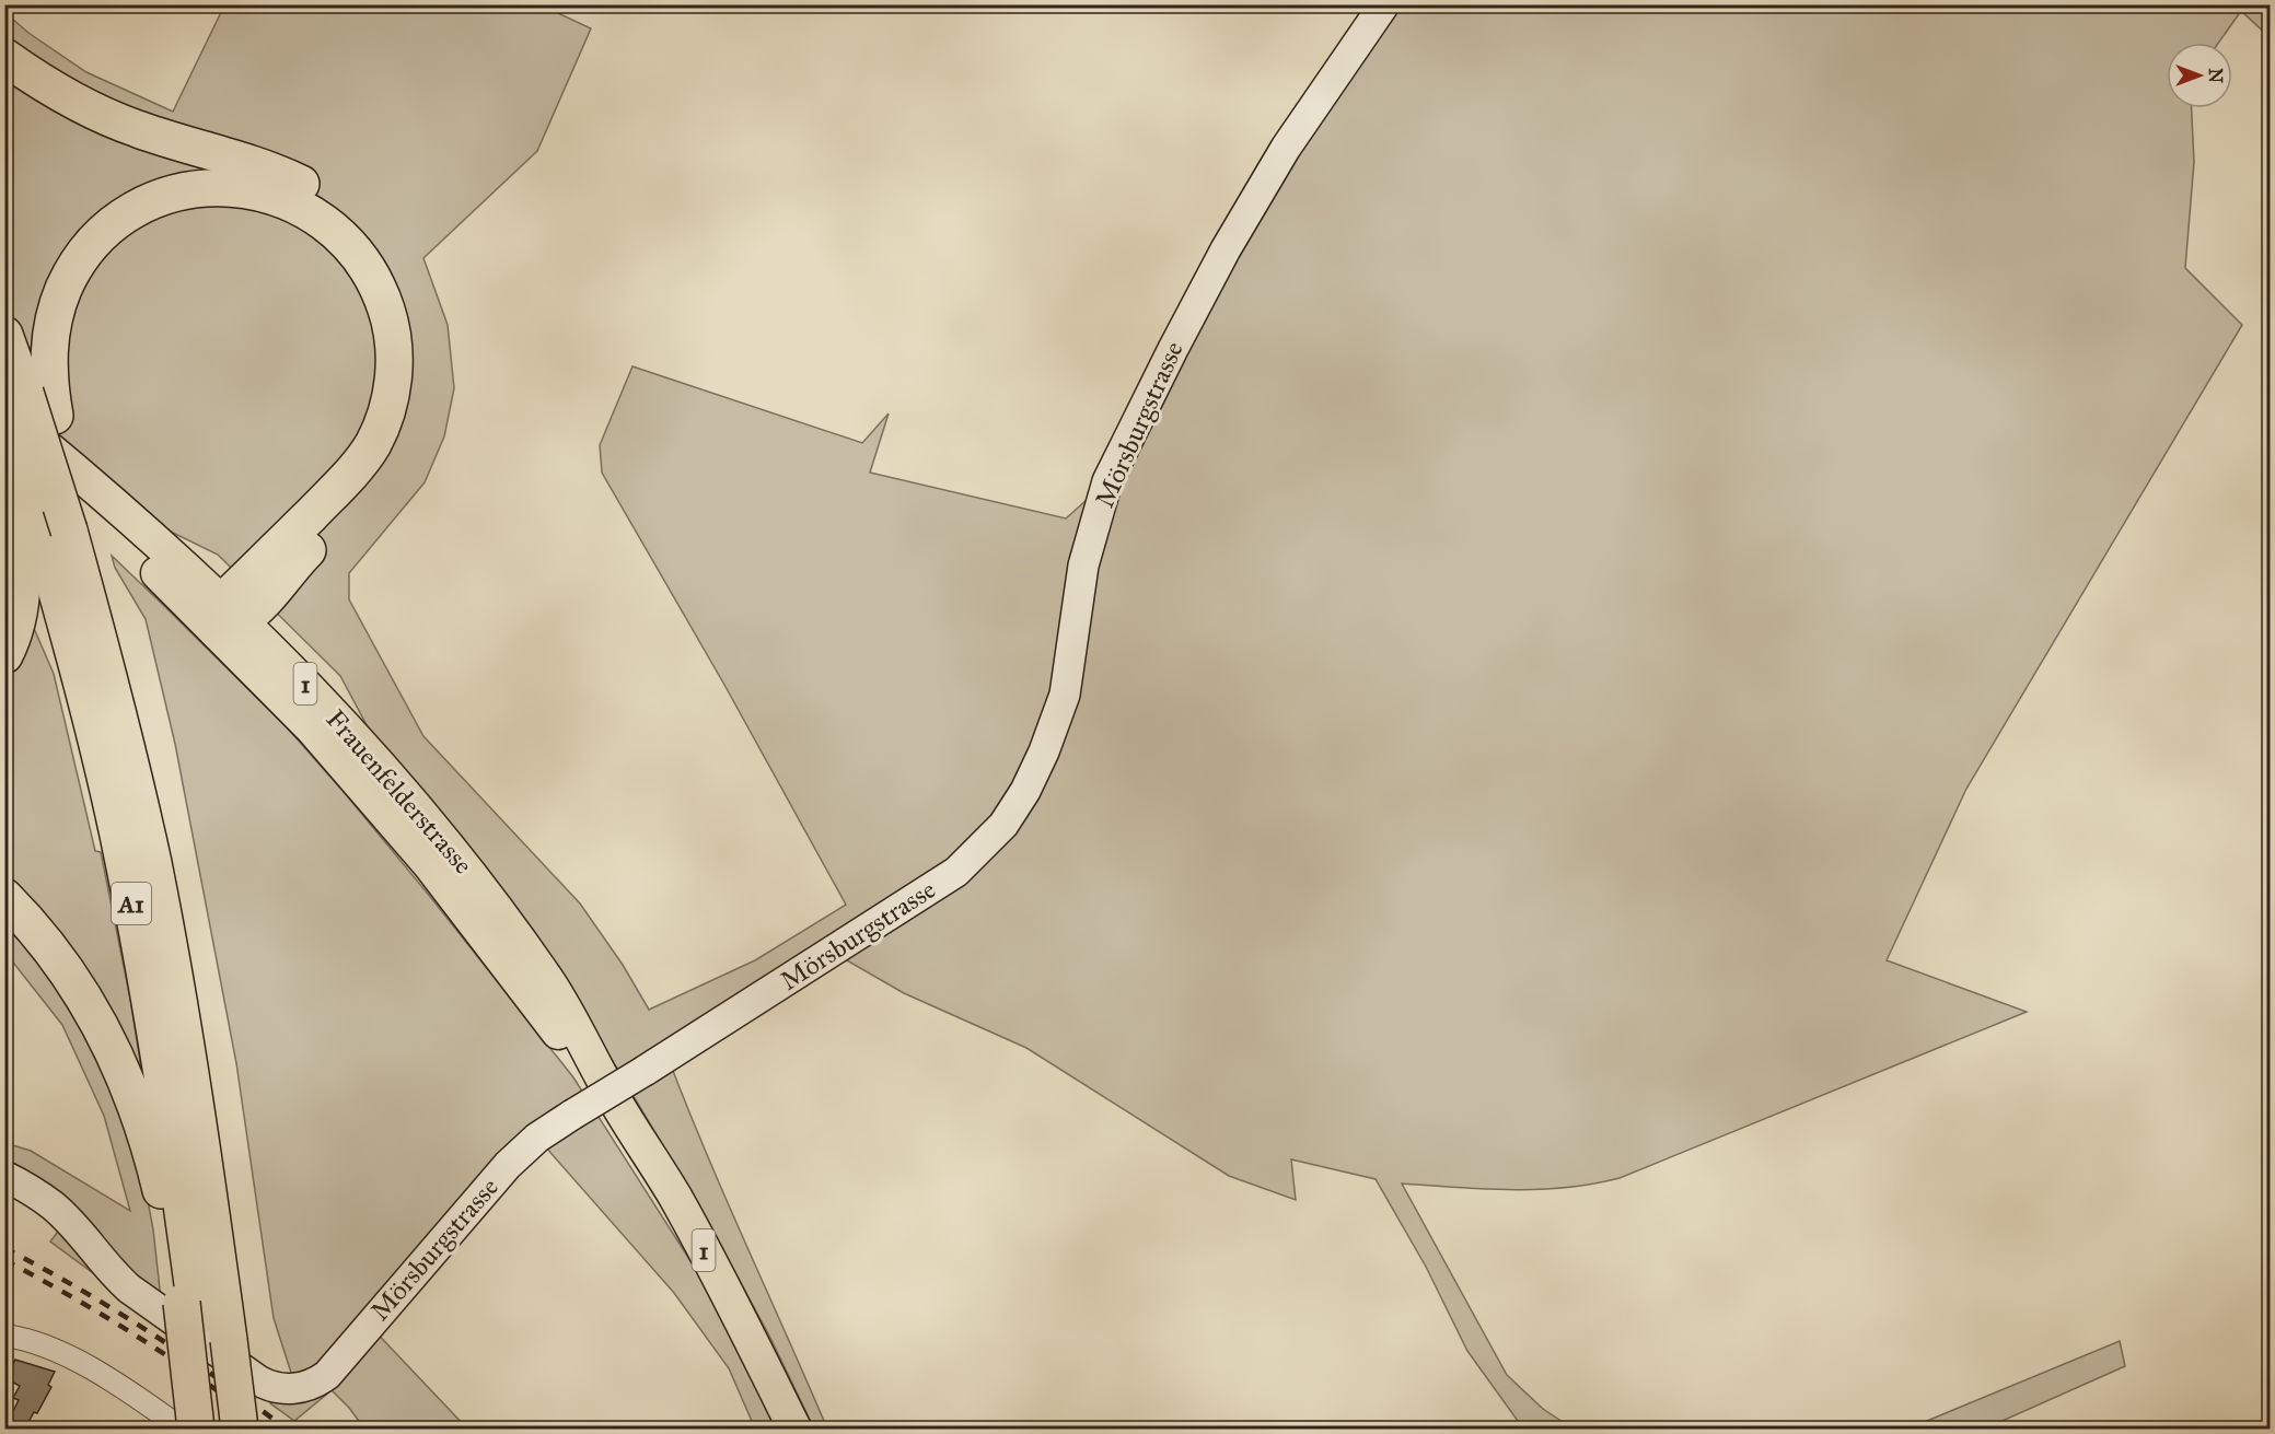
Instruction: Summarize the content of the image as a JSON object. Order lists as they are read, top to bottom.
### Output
{
  "streets": {
    "highway": ["A1"],
    "main road": ["1", "Frauenfelderstrasse"],
    "street": ["Mörsburgstrasse"]
  },
  "crossings": [
    ["Frauenfelderstrasse", "A1"]
  ],
  "north": "right"
}
